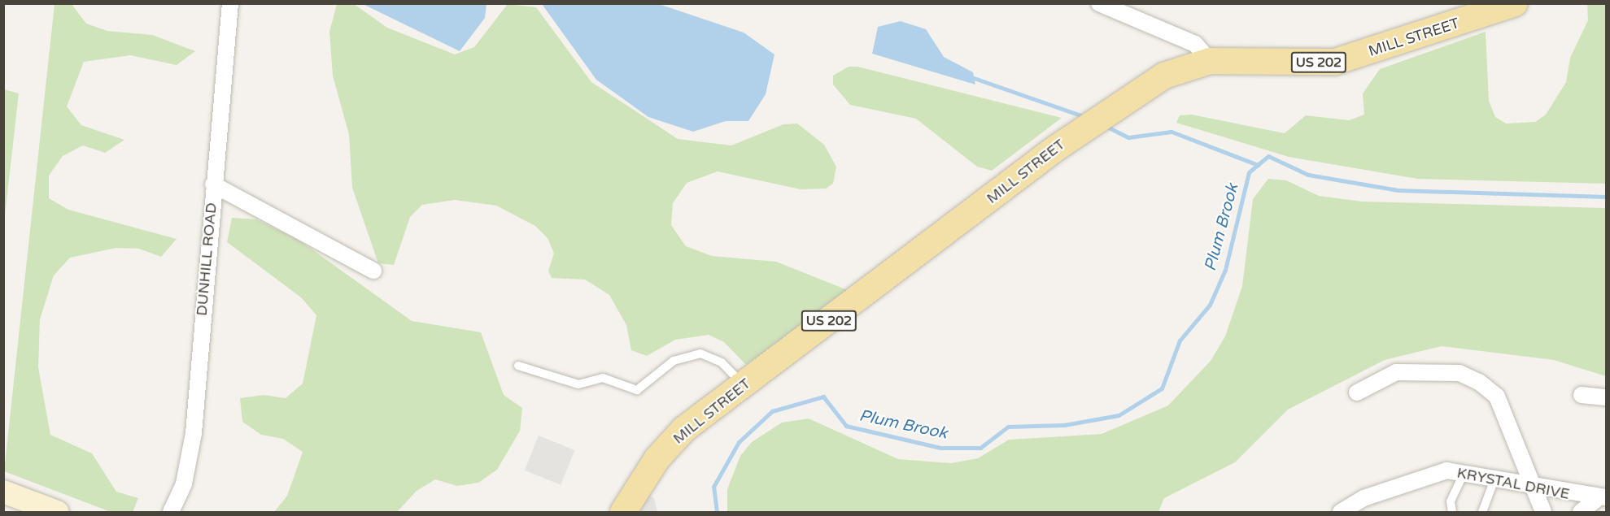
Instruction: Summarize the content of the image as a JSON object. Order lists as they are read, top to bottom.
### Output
{
  "streets": {
    "main road": ["MILL STREET", "US 202"],
    "street": ["DUNHILL ROAD", "KRYSTAL DRIVE"]
  },
  "water": ["Plum Brook"]
}
